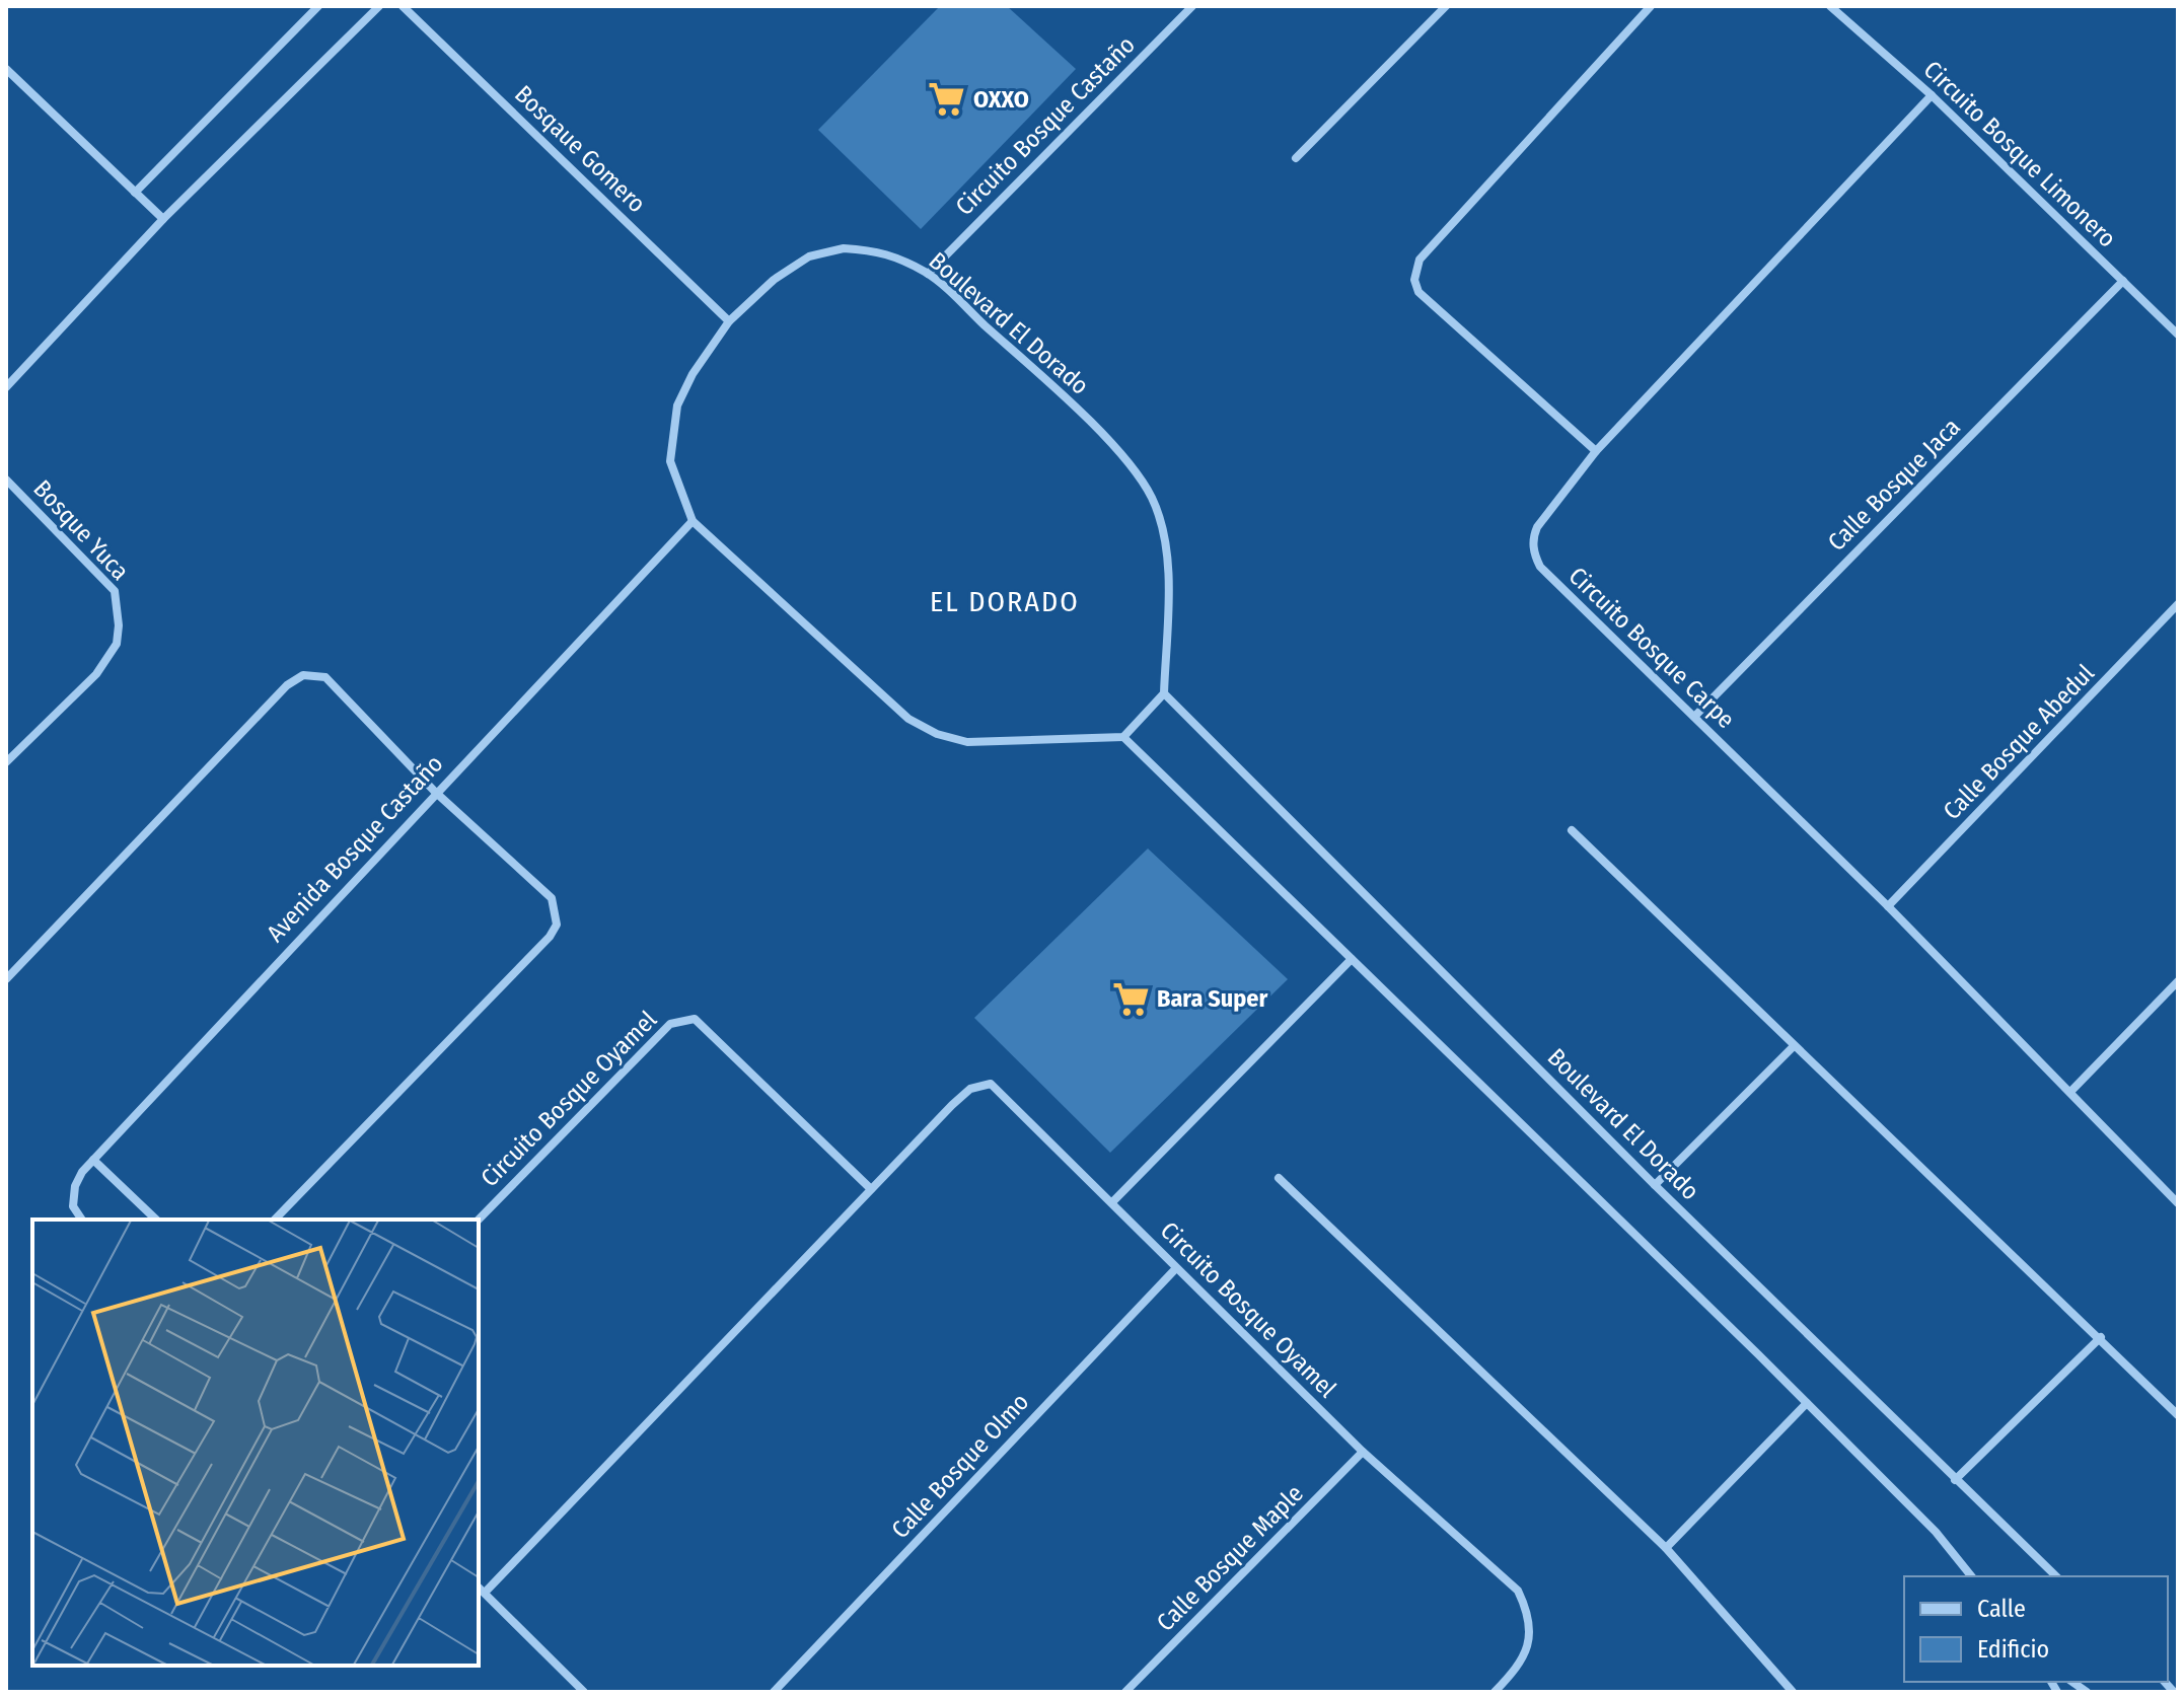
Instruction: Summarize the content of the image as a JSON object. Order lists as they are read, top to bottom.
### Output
{
  "streets": {
    "street": [
      "Circuito Bosque Castaño",
      "Bosqaue Gomero",
      "Circuito Bosque Limonero",
      "Boulevard El Dorado",
      "Calle Bosque Jaca",
      "Bosque Yuca",
      "Circuito Bosque Carpe",
      "Calle Bosque Abedul",
      "Avenida Bosque Castaño",
      "Circuito Bosque Oyamel",
      "Calle Bosque Olmo",
      "Calle Bosque Maple"
    ]
  },
  "crossings": [
    ["Circuito Bosque Castaño", "Boulevard El Dorado"],
    ["Bosqaue Gomero", "Boulevard El Dorado"],
    ["Circuito Bosque Limonero", "Calle Bosque Jaca"],
    ["Circuito Bosque Limonero", "Circuito Bosque Carpe"],
    ["Boulevard El Dorado", "Avenida Bosque Castaño"],
    ["Calle Bosque Jaca", "Circuito Bosque Carpe"],
    ["Circuito Bosque Carpe", "Calle Bosque Abedul"],
    ["Circuito Bosque Oyamel", "Calle Bosque Olmo"],
    ["Circuito Bosque Oyamel", "Calle Bosque Maple"]
  ],
  "districts": ["EL DORADO"],
  "places": {
    "supermarket": ["OXXO", "Bara Super"]
  },
  "legend": ["Calle", "Edificio"]
}
